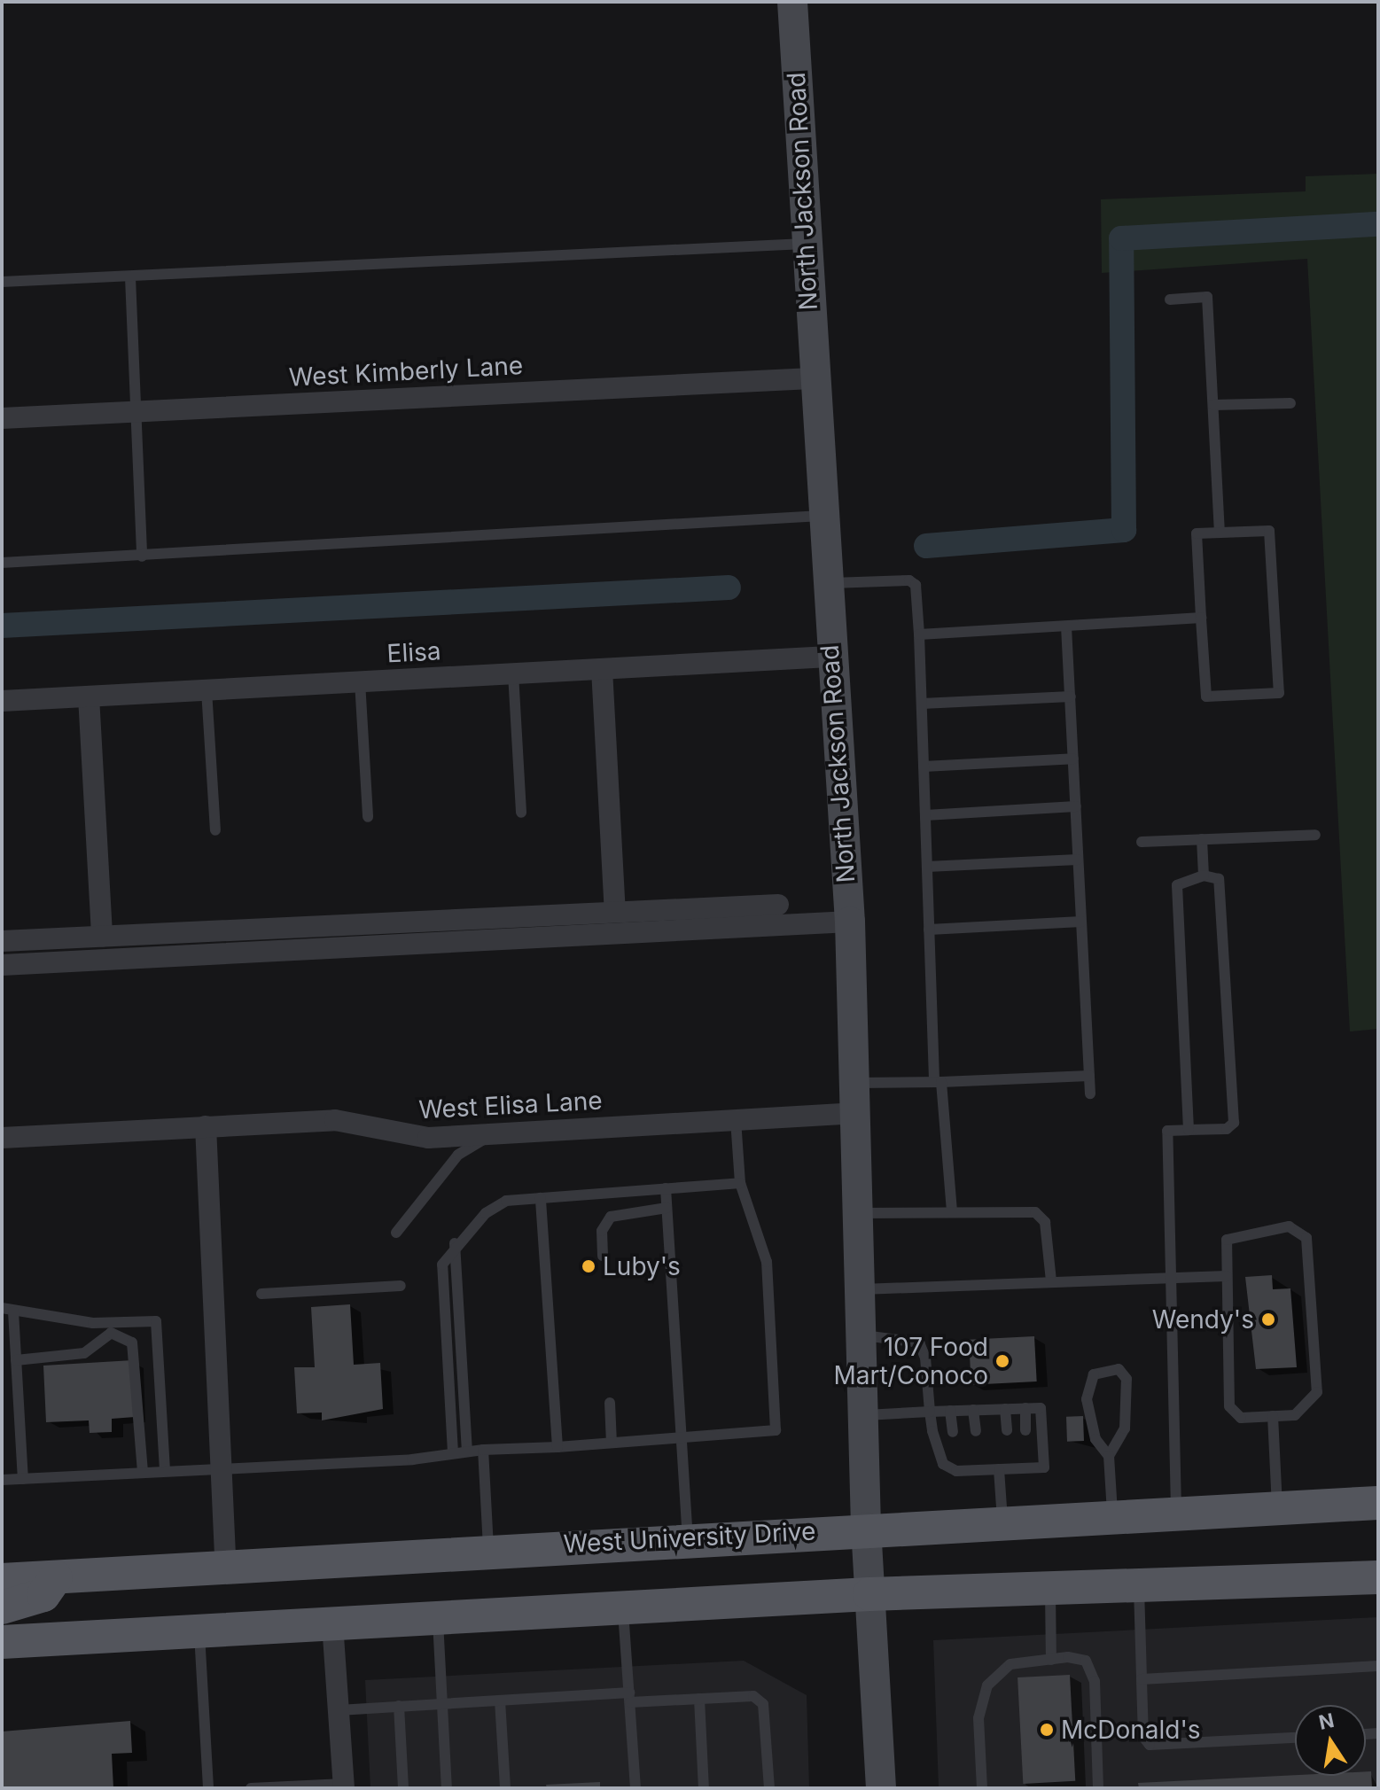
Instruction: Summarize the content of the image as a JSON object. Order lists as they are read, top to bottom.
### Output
{
  "streets": {
    "main road": ["North Jackson Road", "West University Drive"],
    "street": ["West Kimberly Lane", "Elisa", "West Elisa Lane"]
  },
  "crossings": [
    ["North Jackson Road", "West Kimberly Lane"],
    ["North Jackson Road", "Elisa"],
    ["North Jackson Road", "West Elisa Lane"],
    ["North Jackson Road", "West University Drive"]
  ],
  "places": [
    "Luby's",
    "Wendy's",
    "107 Food Mart/Conoco",
    "McDonald's"
  ],
  "north": "top"
}
